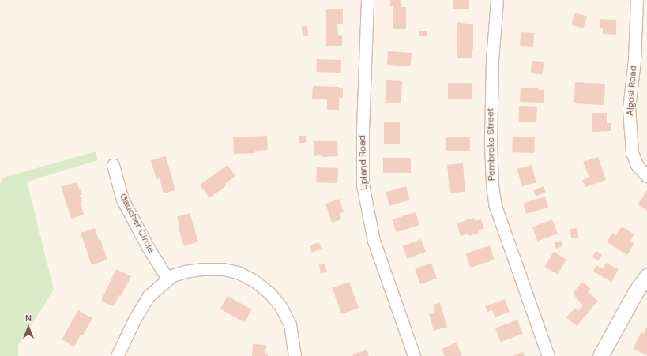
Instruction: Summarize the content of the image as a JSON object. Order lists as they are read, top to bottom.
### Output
{
  "streets": {
    "street": [
      "Algosi Road",
      "Pembroke Street",
      "Upland Road",
      "Gaucher Circle"
    ]
  },
  "north": "top"
}
